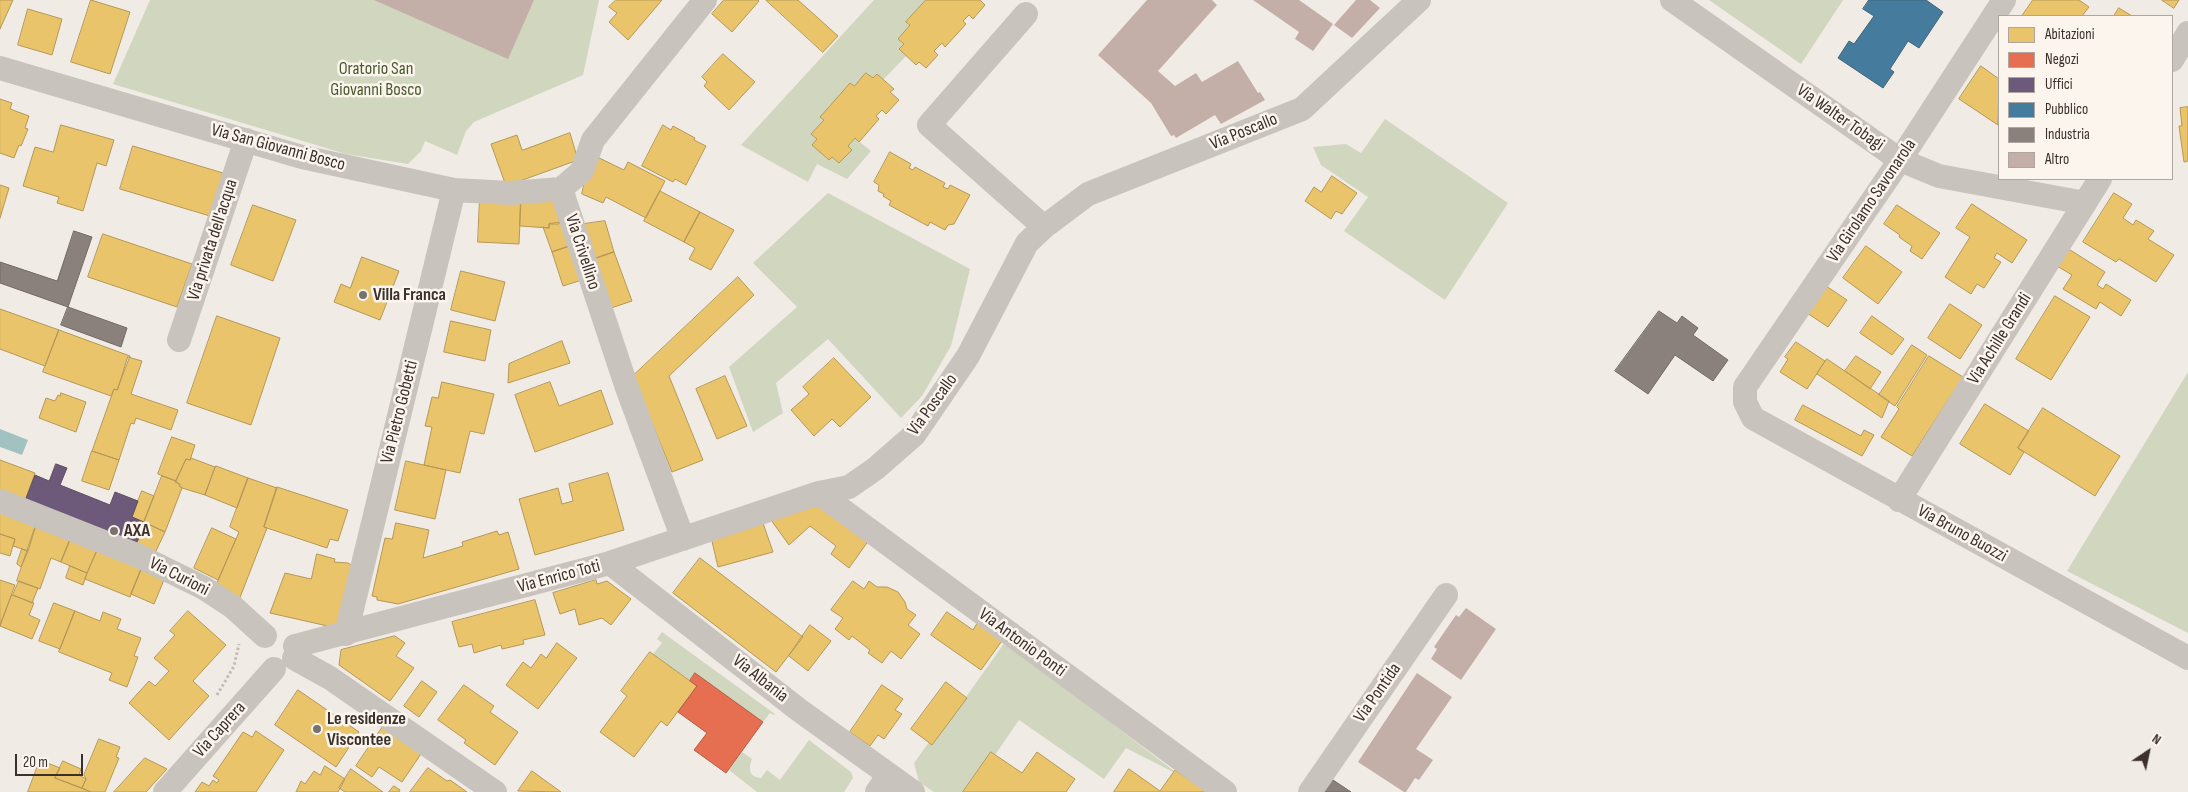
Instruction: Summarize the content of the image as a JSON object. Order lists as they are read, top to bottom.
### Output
{
  "streets": {
    "street": [
      "Via Walter Tobagi",
      "Via Poscallo",
      "Via San Giovanni Bosco",
      "Via Girolamo Savonarola",
      "Via privata dell'acqua",
      "Via Crivellino",
      "Via Achille Grandi",
      "Via Pietro Gobetti",
      "Via Bruno Buozzi",
      "Via Curioni",
      "Via Enrico Toti",
      "Via Antonio Ponti",
      "Via Albania",
      "Via Pontida",
      "Via Caprera"
    ]
  },
  "crossings": [
    ["Via Walter Tobagi", "Via Girolamo Savonarola"],
    ["Via Walter Tobagi", "Via Achille Grandi"],
    ["Via Poscallo", "Via Enrico Toti"],
    ["Via Poscallo", "Via Antonio Ponti"],
    ["Via San Giovanni Bosco", "Via privata dell'acqua"],
    ["Via San Giovanni Bosco", "Via Crivellino"],
    ["Via San Giovanni Bosco", "Via Pietro Gobetti"],
    ["Via Girolamo Savonarola", "Via Bruno Buozzi"],
    ["Via Crivellino", "Via Enrico Toti"],
    ["Via Achille Grandi", "Via Bruno Buozzi"],
    ["Via Pietro Gobetti", "Via Enrico Toti"],
    ["Via Curioni", "Via Enrico Toti"],
    ["Via Curioni", "Via Caprera"],
    ["Via Enrico Toti", "Via Antonio Ponti"],
    ["Via Enrico Toti", "Via Albania"],
    ["Via Enrico Toti", "Via Caprera"]
  ],
  "parks": ["Oratorio San Giovanni Bosco"],
  "places": ["Villa Franca", "AXA", "Le residenze Viscontee"],
  "legend": [
    "Abitazioni",
    "Negozi",
    "Uffici",
    "Pubblico",
    "Industria",
    "Altro"
  ],
  "scale_bar": "20 m",
  "north": "top right"
}
